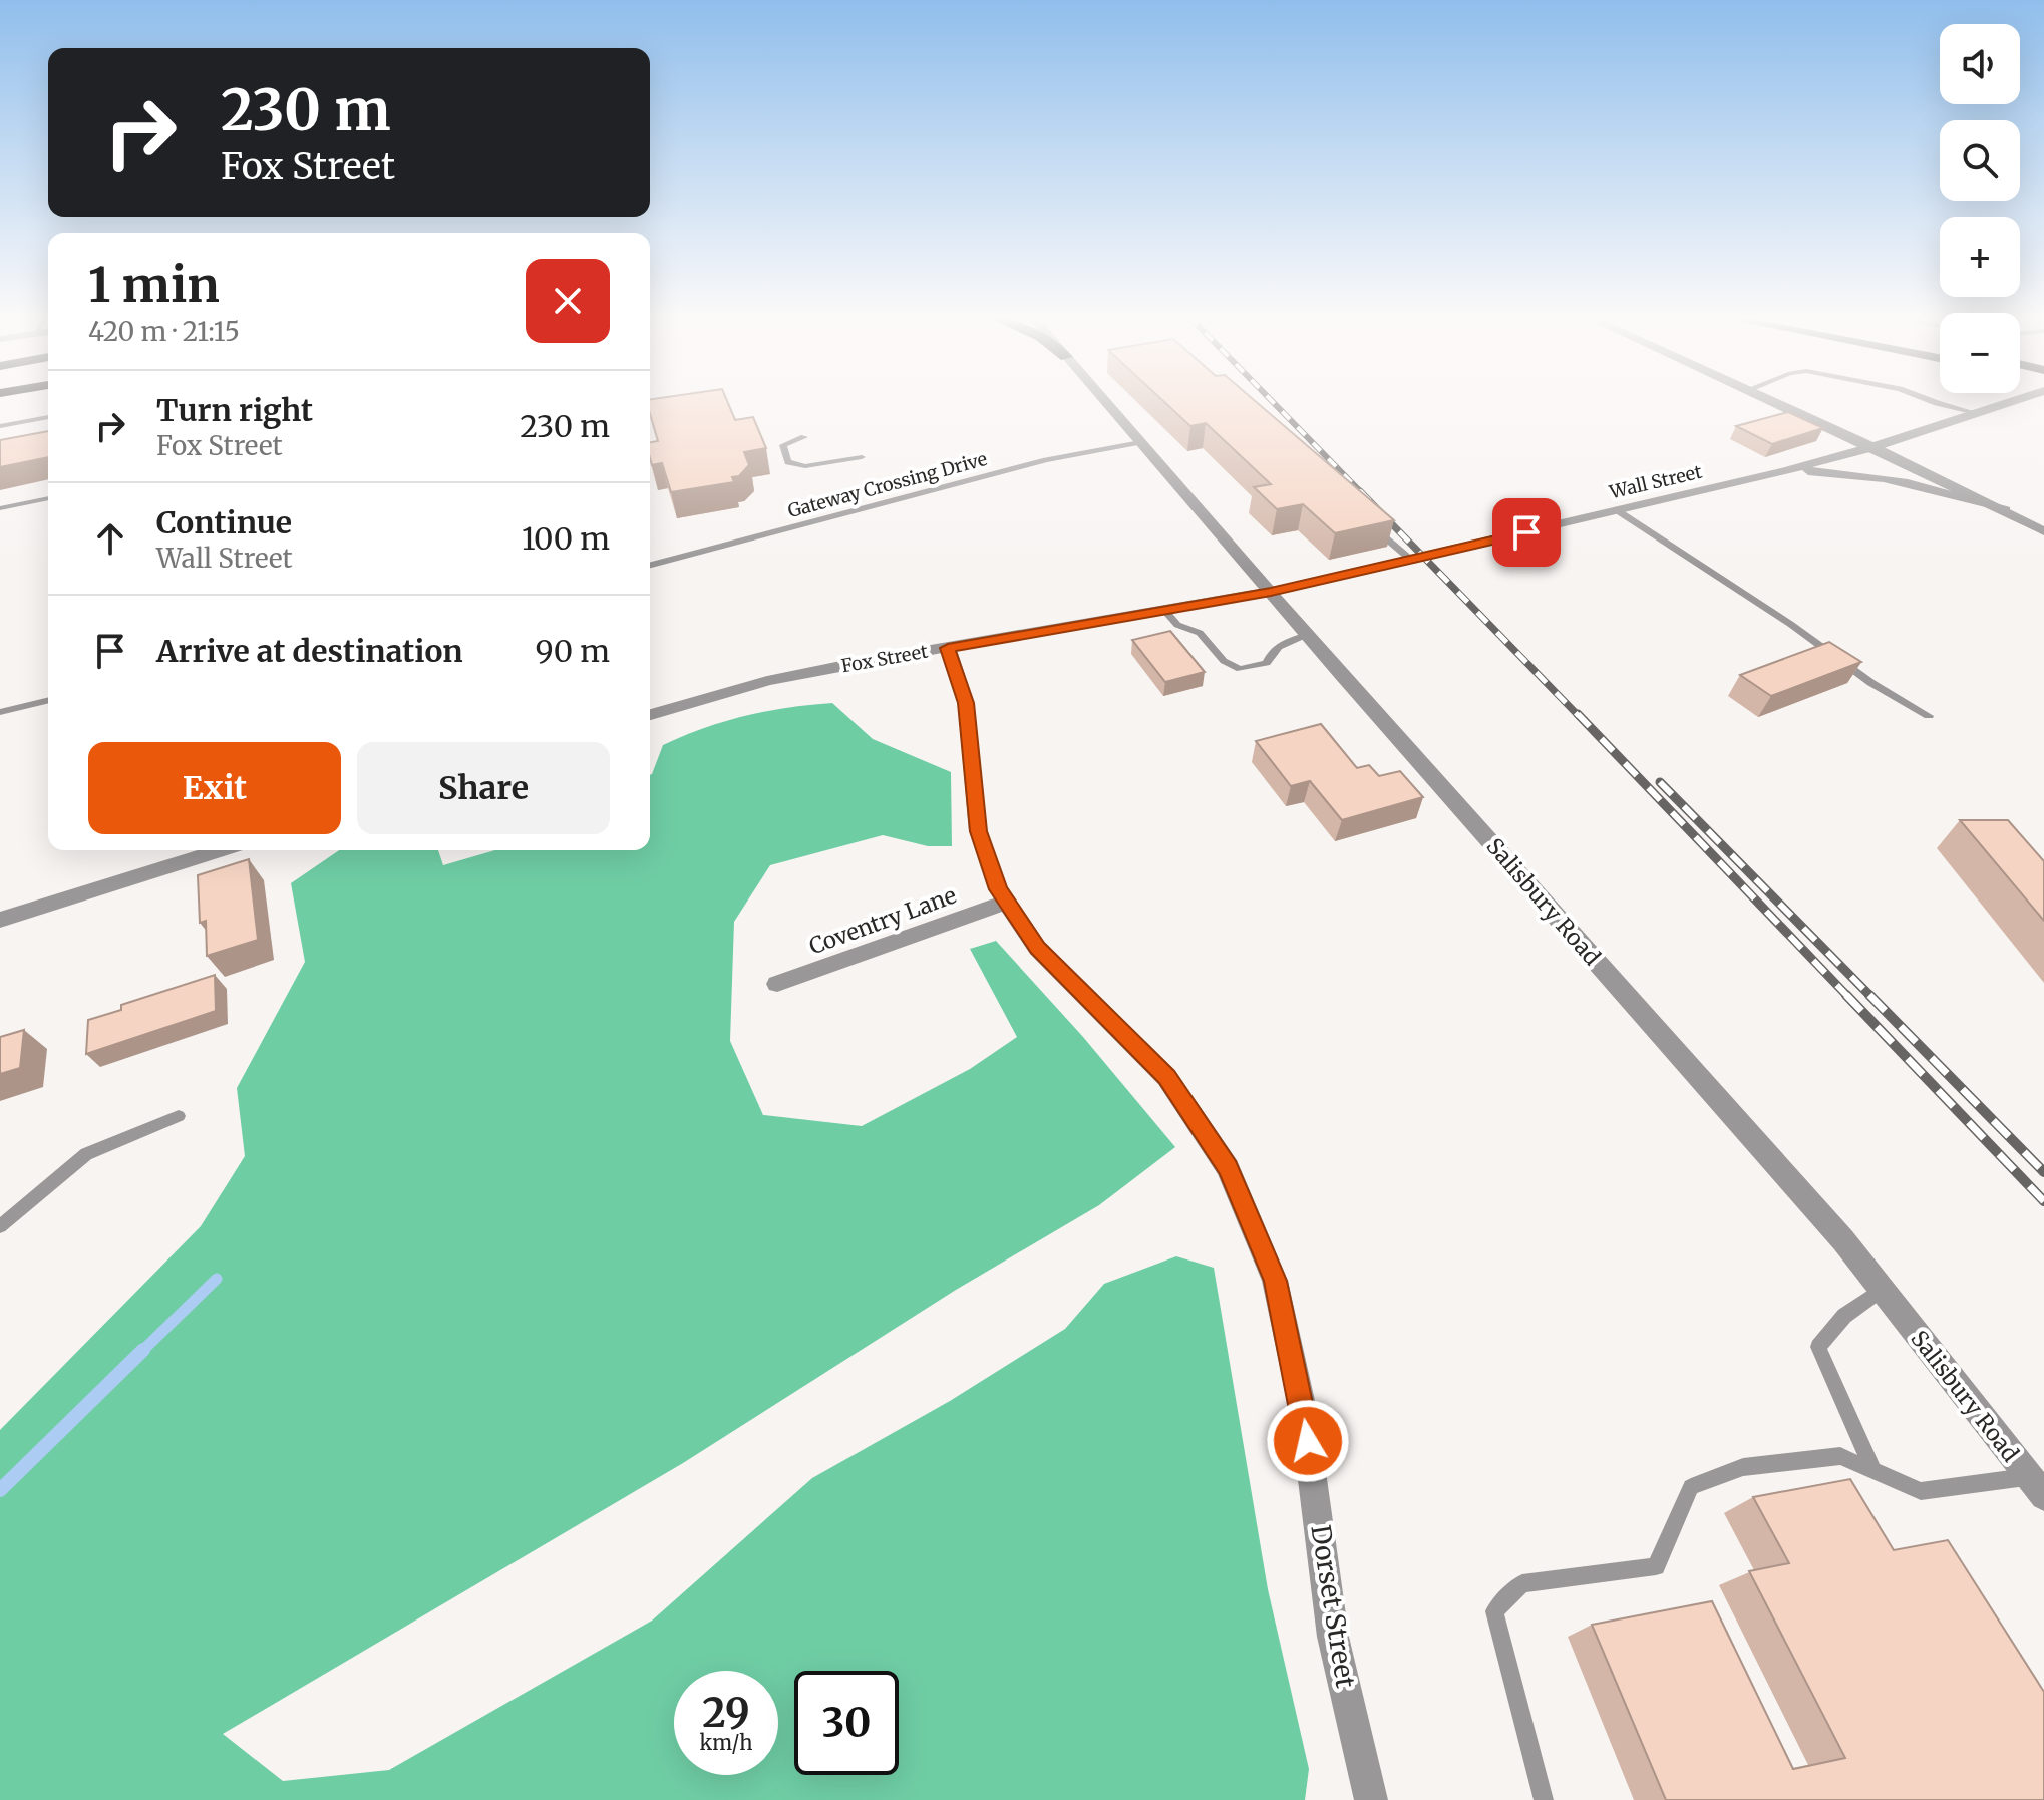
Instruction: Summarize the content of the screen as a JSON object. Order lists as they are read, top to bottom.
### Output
{
  "streets": {
    "street": [
      "Wall Street",
      "Fox Street",
      "Salisbury Road",
      "Coventry Lane",
      "Dorset Street"
    ],
    "lane": ["Gateway Crossing Drive"]
  },
  "crossings": [
    ["Wall Street", "Fox Street"],
    ["Wall Street", "Salisbury Road"],
    ["Gateway Crossing Drive", "Salisbury Road"],
    ["Fox Street", "Salisbury Road"],
    ["Fox Street", "Dorset Street"],
    ["Coventry Lane", "Dorset Street"]
  ],
  "page": {
    "map_buttons": ["+", "−"],
    "turn": ["230 m", "Fox Street"],
    "heading": ["1 min", "420 m · 21:15"],
    "list": [
      {
        "name": "Turn right",
        "note": "Fox Street",
        "value": "230 m"
      },
      {
        "name": "Continue",
        "note": "Wall Street",
        "value": "100 m"
      },
      {
        "name": "Arrive at destination",
        "value": "90 m"
      }
    ],
    "buttons": ["Exit", "Share"],
    "speed": "29 km/h",
    "limit": "30"
  }
}
